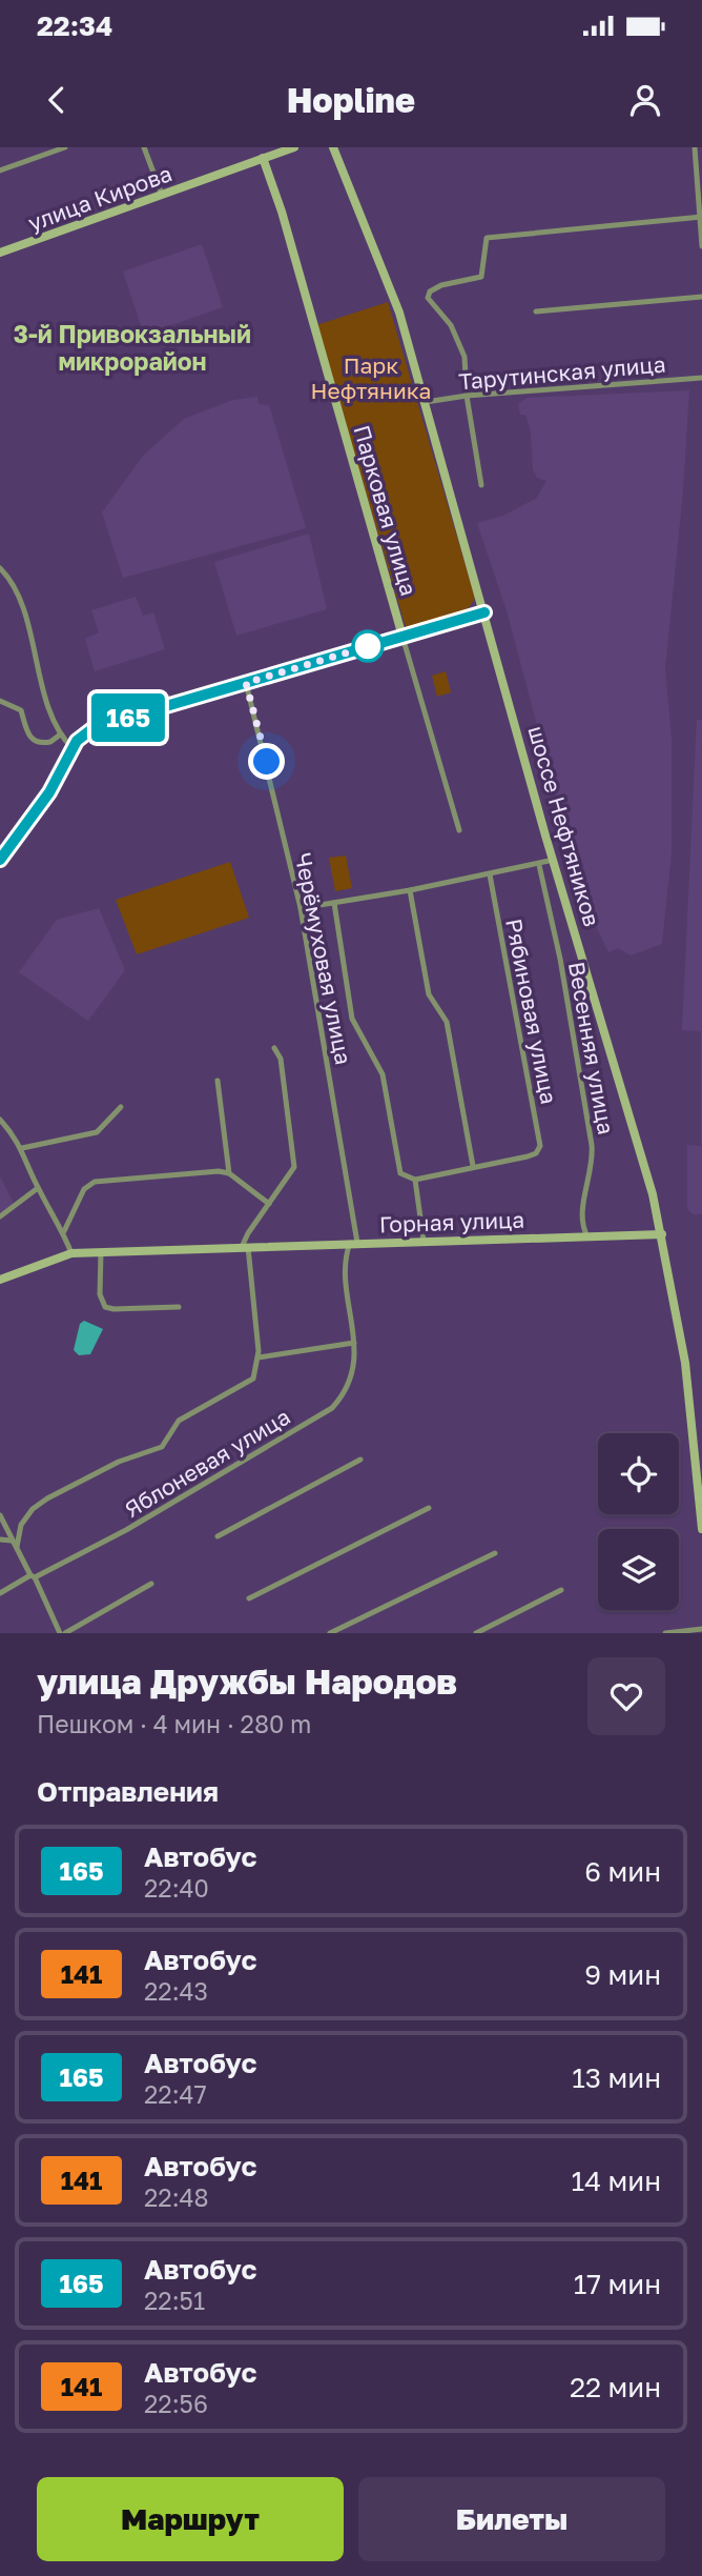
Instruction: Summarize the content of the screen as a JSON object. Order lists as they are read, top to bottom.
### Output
{
  "streets": {
    "main road": [
      "улица Кирова",
      "Парковая улица",
      "шоссе Нефтяников",
      "Горная улица"
    ],
    "street": [
      "Тарутинская улица",
      "Черёмуховая улица",
      "Рябиновая улица",
      "Весенняя улица",
      "Яблоневая улица"
    ]
  },
  "crossings": [
    ["улица Кирова", "Парковая улица"],
    ["Тарутинская улица", "шоссе Нефтяников"],
    ["шоссе Нефтяников", "Горная улица"],
    ["Черёмуховая улица", "Горная улица"],
    ["Черёмуховая улица", "Яблоневая улица"],
    ["Весенняя улица", "Горная улица"]
  ],
  "districts": ["3-й Привокзальный микрорайон"],
  "parks": ["Парк Нефтяника"],
  "lines": ["bus line 165"],
  "page": {
    "status": "22:34",
    "header": "Hopline",
    "on_map": "165",
    "heading": [
      ["улица Дружбы Народов", "Пешком · 4 мин · 280 m"],
      "Отправления"
    ],
    "list": [
      {
        "mark": "165",
        "name": "Автобус",
        "note": "22:40",
        "value": "6 мин"
      },
      {
        "mark": "141",
        "name": "Автобус",
        "note": "22:43",
        "value": "9 мин"
      },
      {
        "mark": "165",
        "name": "Автобус",
        "note": "22:47",
        "value": "13 мин"
      },
      {
        "mark": "141",
        "name": "Автобус",
        "note": "22:48",
        "value": "14 мин"
      },
      {
        "mark": "165",
        "name": "Автобус",
        "note": "22:51",
        "value": "17 мин"
      },
      {
        "mark": "141",
        "name": "Автобус",
        "note": "22:56",
        "value": "22 мин"
      }
    ],
    "buttons": ["Маршрут", "Билеты"]
  }
}
